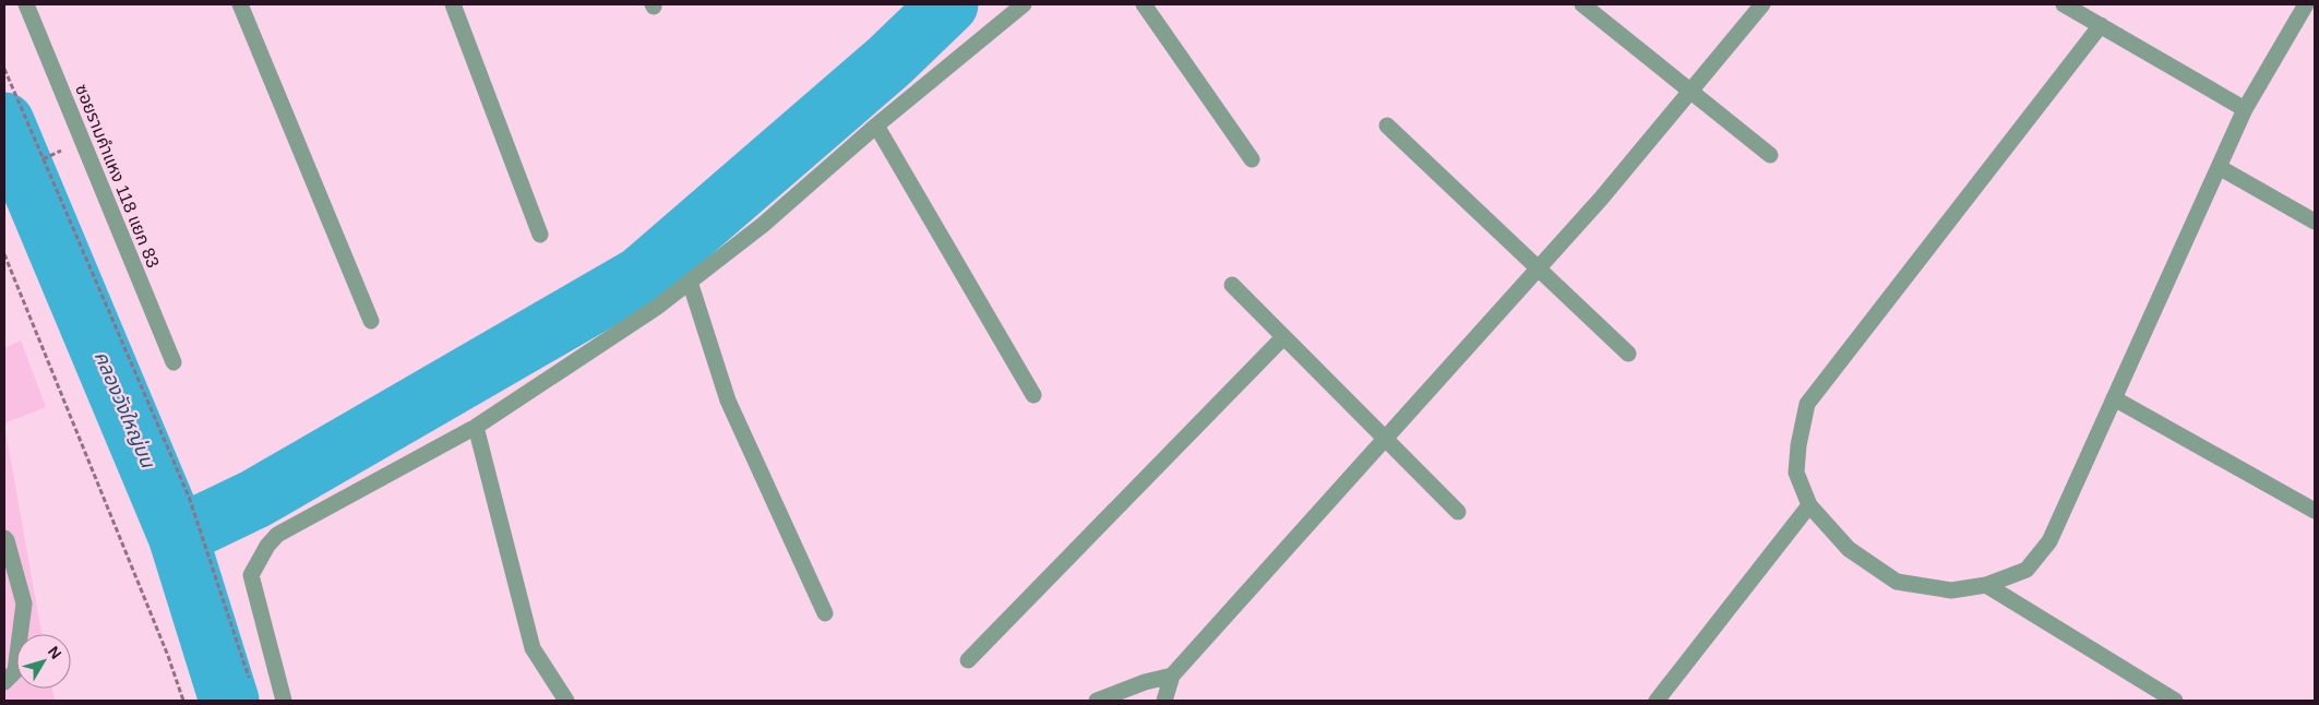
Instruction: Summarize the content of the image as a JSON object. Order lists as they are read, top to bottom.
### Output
{
  "streets": {
    "street": ["ซอยรามคำแหง 118 แยก 83"]
  },
  "water": ["คลองวังใหญ่บน"],
  "north": "top right"
}
